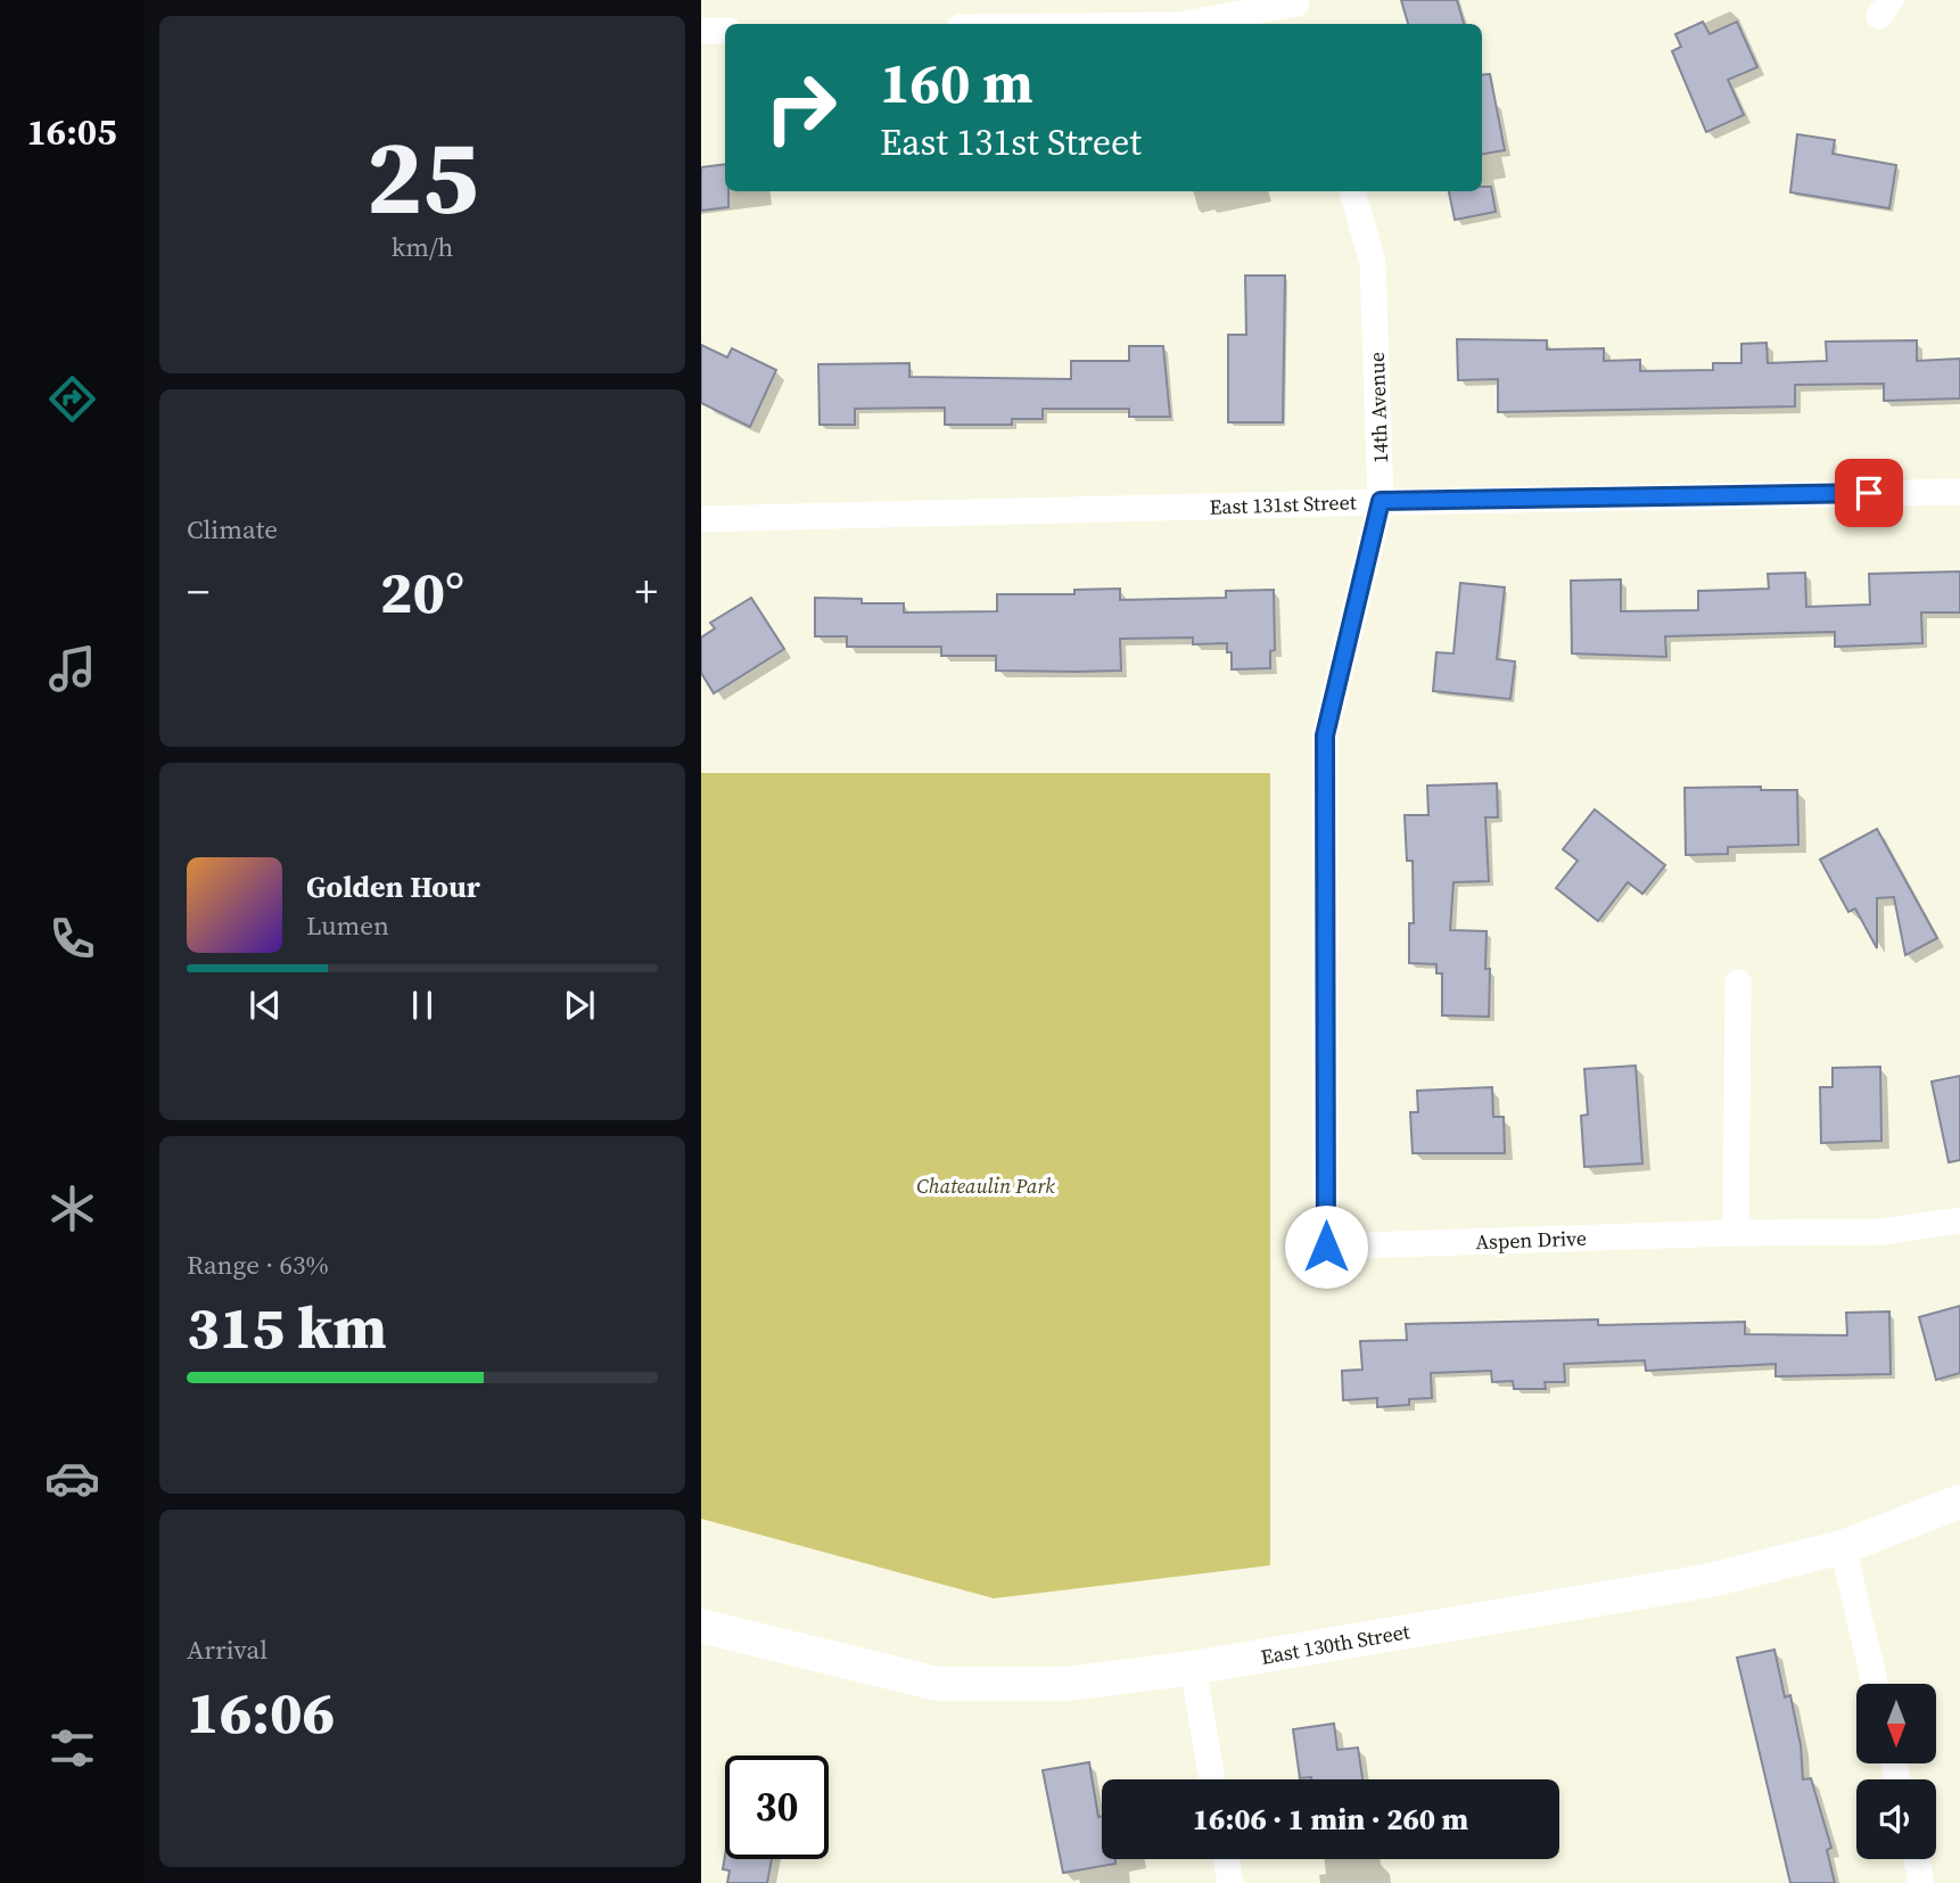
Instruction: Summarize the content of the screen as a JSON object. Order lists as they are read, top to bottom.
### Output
{
  "streets": {
    "street": [
      "14th Avenue",
      "East 131st Street",
      "Aspen Drive",
      "East 130th Street"
    ]
  },
  "crossings": [
    ["14th Avenue", "East 131st Street"],
    ["14th Avenue", "Aspen Drive"]
  ],
  "parks": ["Chateaulin Park"],
  "north": "bottom",
  "page": {
    "tabs": "16:05",
    "tile": [
      ["25", "km/h"],
      "Climate",
      ["Range · 63%", "315 km"],
      ["Arrival", "16:06"]
    ],
    "turn": ["160 m", "East 131st Street"],
    "heat": ["−", "20°", "+"],
    "song": ["Golden Hour", "Lumen"],
    "limit": "30",
    "trip": "16:06 · 1 min · 260 m"
  }
}
